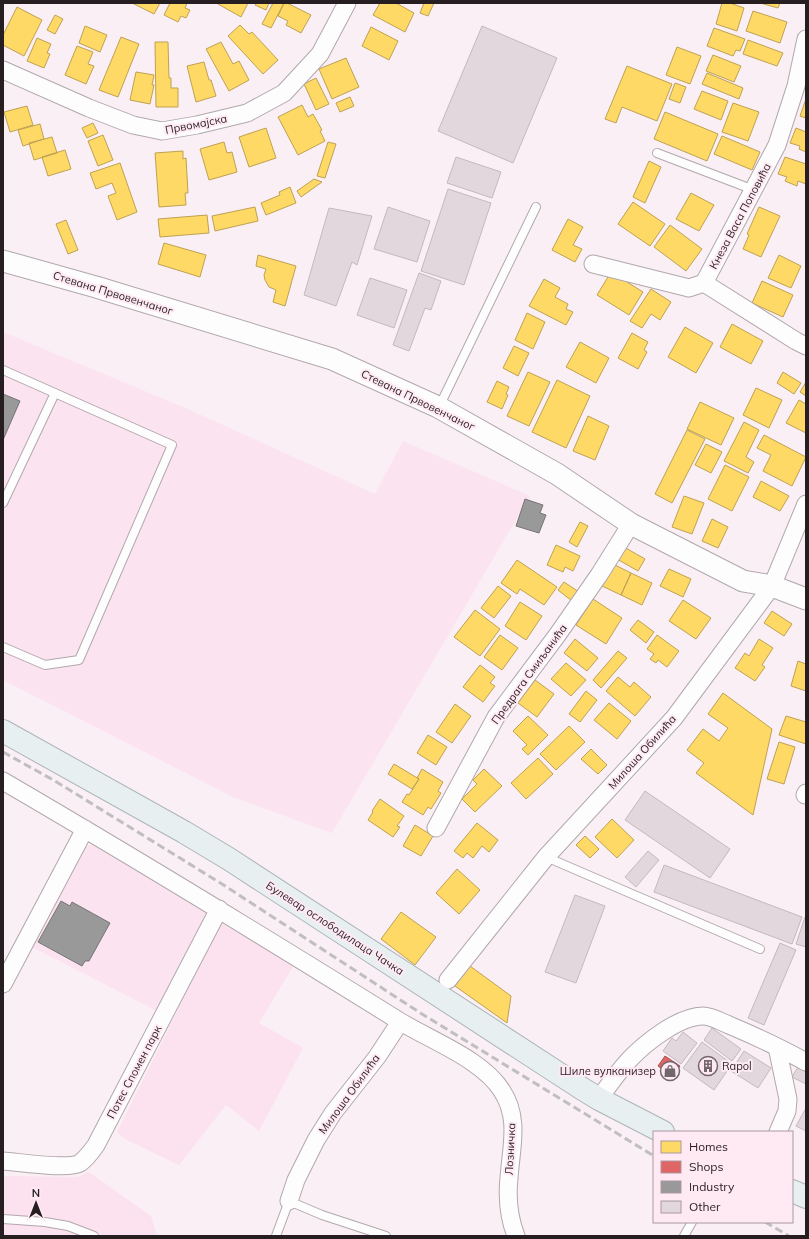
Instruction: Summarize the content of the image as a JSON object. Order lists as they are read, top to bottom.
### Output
{
  "streets": {
    "main road": ["Булевар ослободилаца Чачка"],
    "street": [
      "Првомајска",
      "Кнеза Васа Поповића",
      "Стевана Првовенчаног",
      "Предрага Смиљанића",
      "Милоша Обилића",
      "Потес Спомен парк",
      "Лозничка"
    ]
  },
  "crossings": [
    ["Стевана Првовенчаног", "Предрага Смиљанића"],
    ["Стевана Првовенчаног", "Милоша Обилића"],
    ["Милоша Обилића", "Лозничка"]
  ],
  "places": {
    "building": ["Rapol"],
    "shop": ["Шиле вулканизер"]
  },
  "legend": [
    "Homes",
    "Shops",
    "Industry",
    "Other"
  ],
  "north": "top"
}
